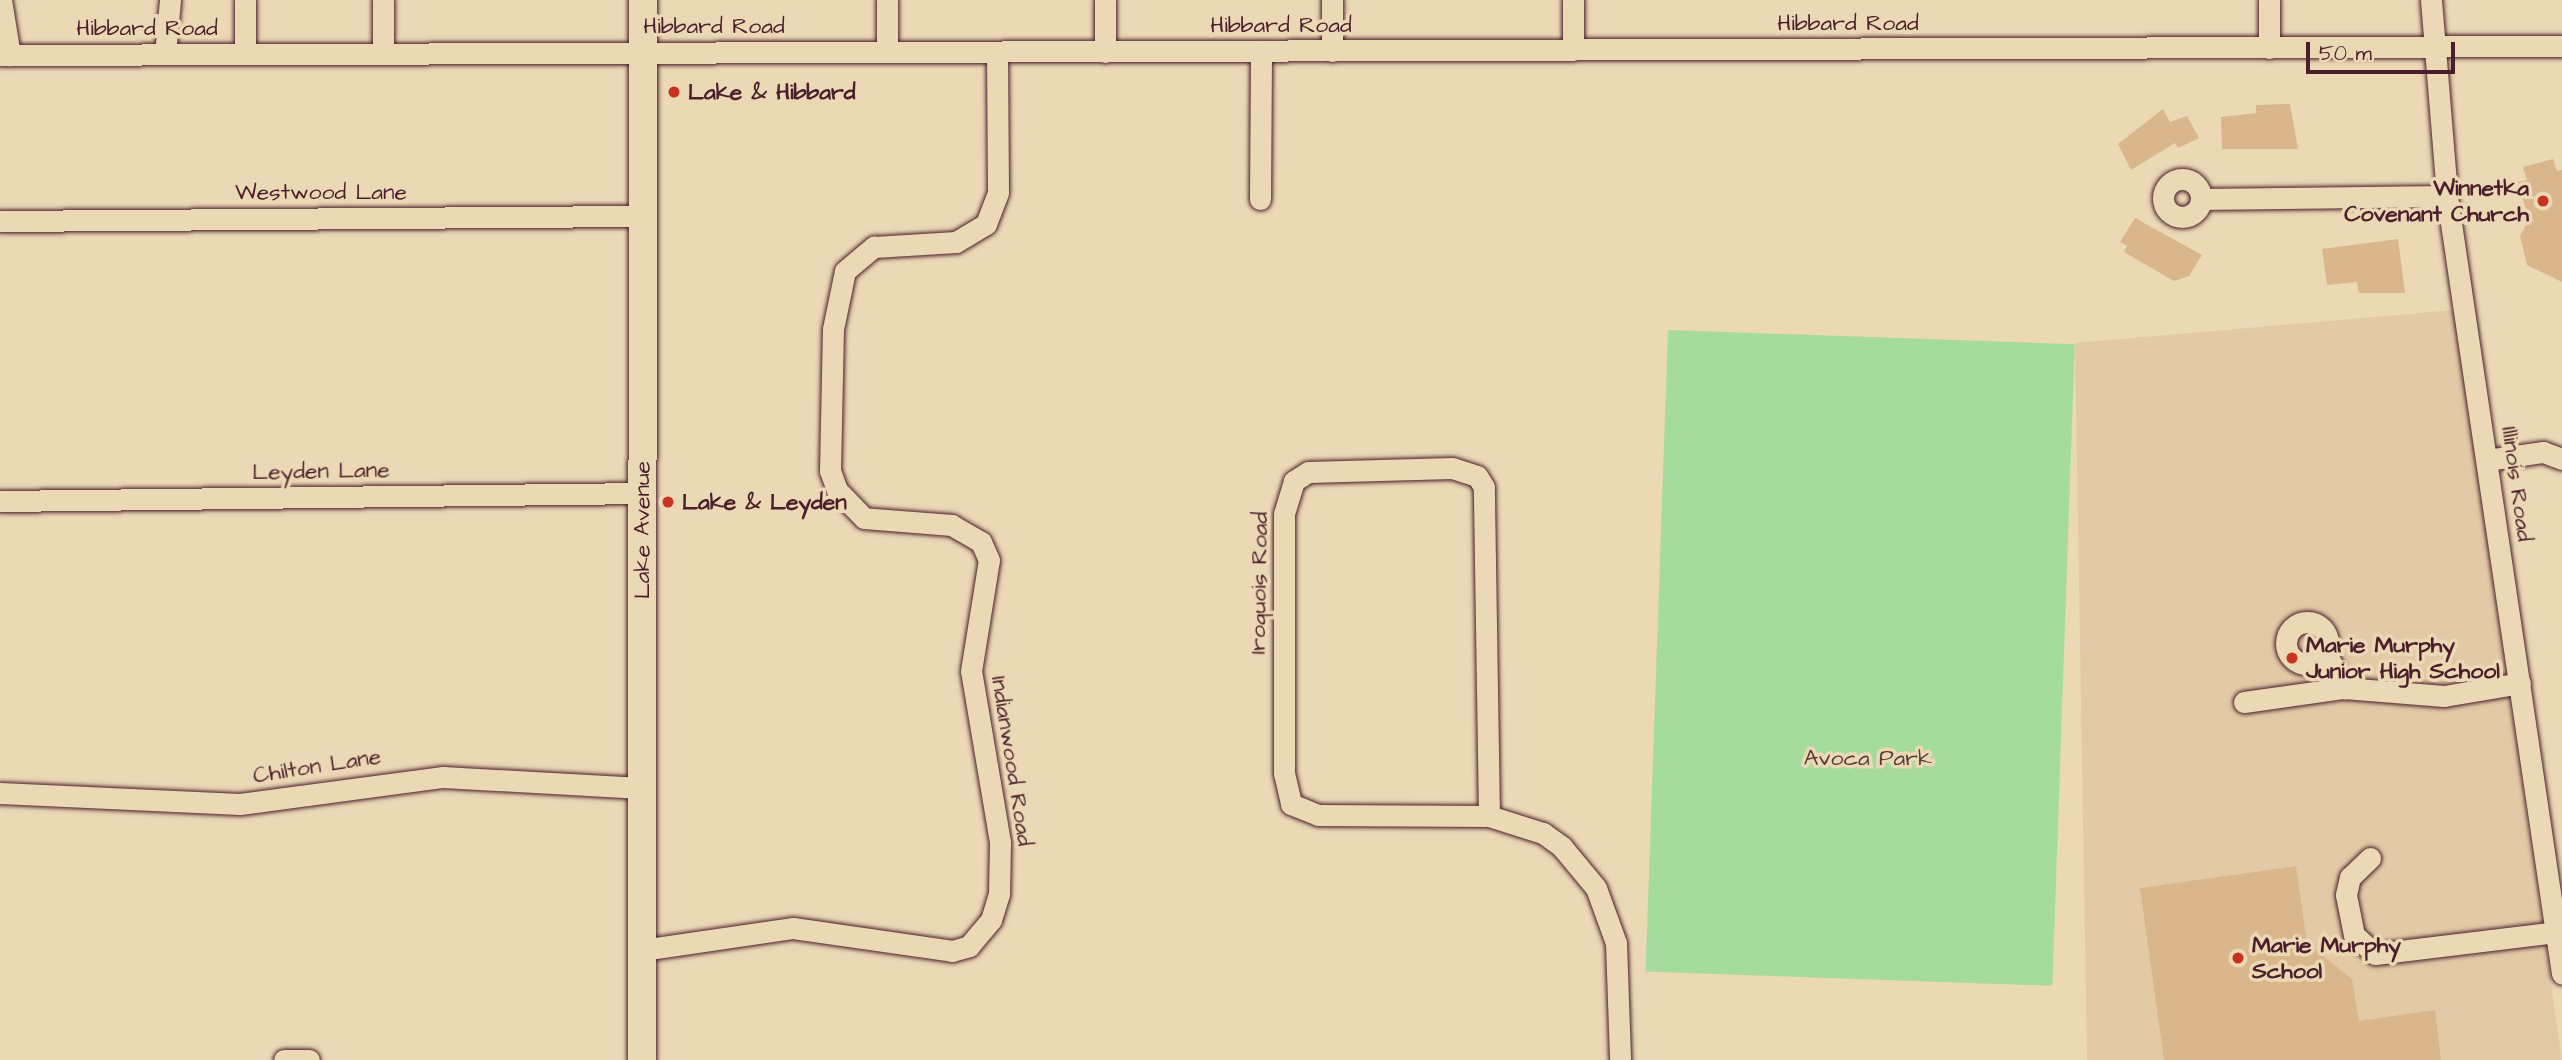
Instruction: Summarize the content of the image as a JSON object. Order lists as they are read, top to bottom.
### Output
{
  "streets": {
    "main road": ["Lake Avenue"],
    "street": [
      "Hibbard Road",
      "Westwood Lane",
      "Leyden Lane",
      "Illinois Road",
      "Iroquois Road",
      "Indianwood Road",
      "Chilton Lane"
    ]
  },
  "crossings": [
    ["Hibbard Road", "Illinois Road"],
    ["Hibbard Road", "Lake Avenue"],
    ["Hibbard Road", "Indianwood Road"],
    ["Westwood Lane", "Lake Avenue"],
    ["Leyden Lane", "Lake Avenue"],
    ["Lake Avenue", "Indianwood Road"],
    ["Lake Avenue", "Chilton Lane"]
  ],
  "parks": ["Avoca Park"],
  "places": [
    "Lake & Hibbard",
    "Winnetka Covenant Church",
    "Lake & Leyden",
    "Marie Murphy Junior High School",
    "Marie Murphy School"
  ],
  "scale_bar": "50 m"
}
